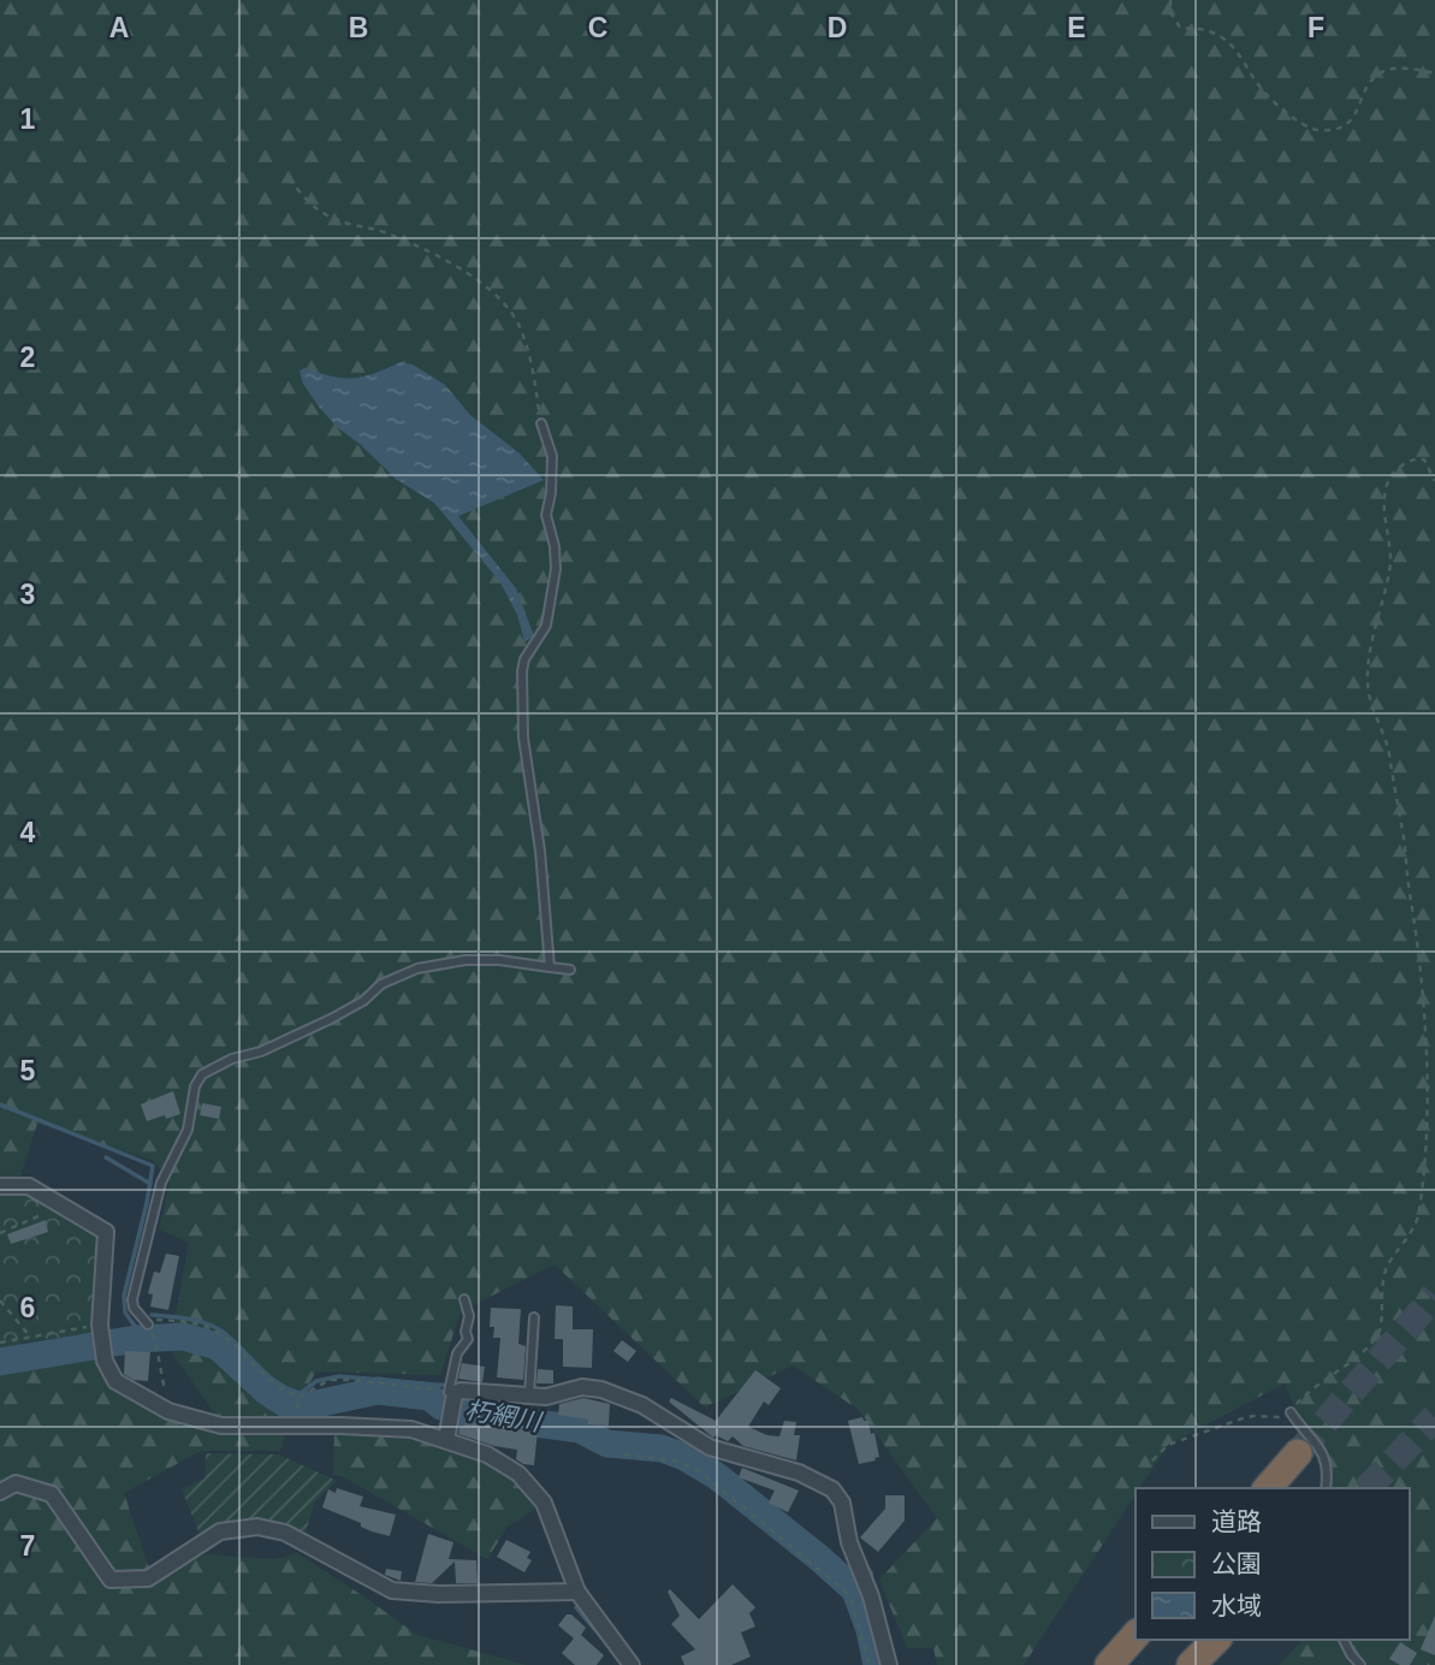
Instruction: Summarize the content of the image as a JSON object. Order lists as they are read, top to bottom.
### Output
{
  "water": ["朽網川"],
  "legend": ["道路", "公園", "水域"],
  "grid": {
    "columns": [
      "A",
      "B",
      "C",
      "D",
      "E",
      "F"
    ],
    "rows": [
      "1",
      "2",
      "3",
      "4",
      "5",
      "6",
      "7"
    ]
  }
}
